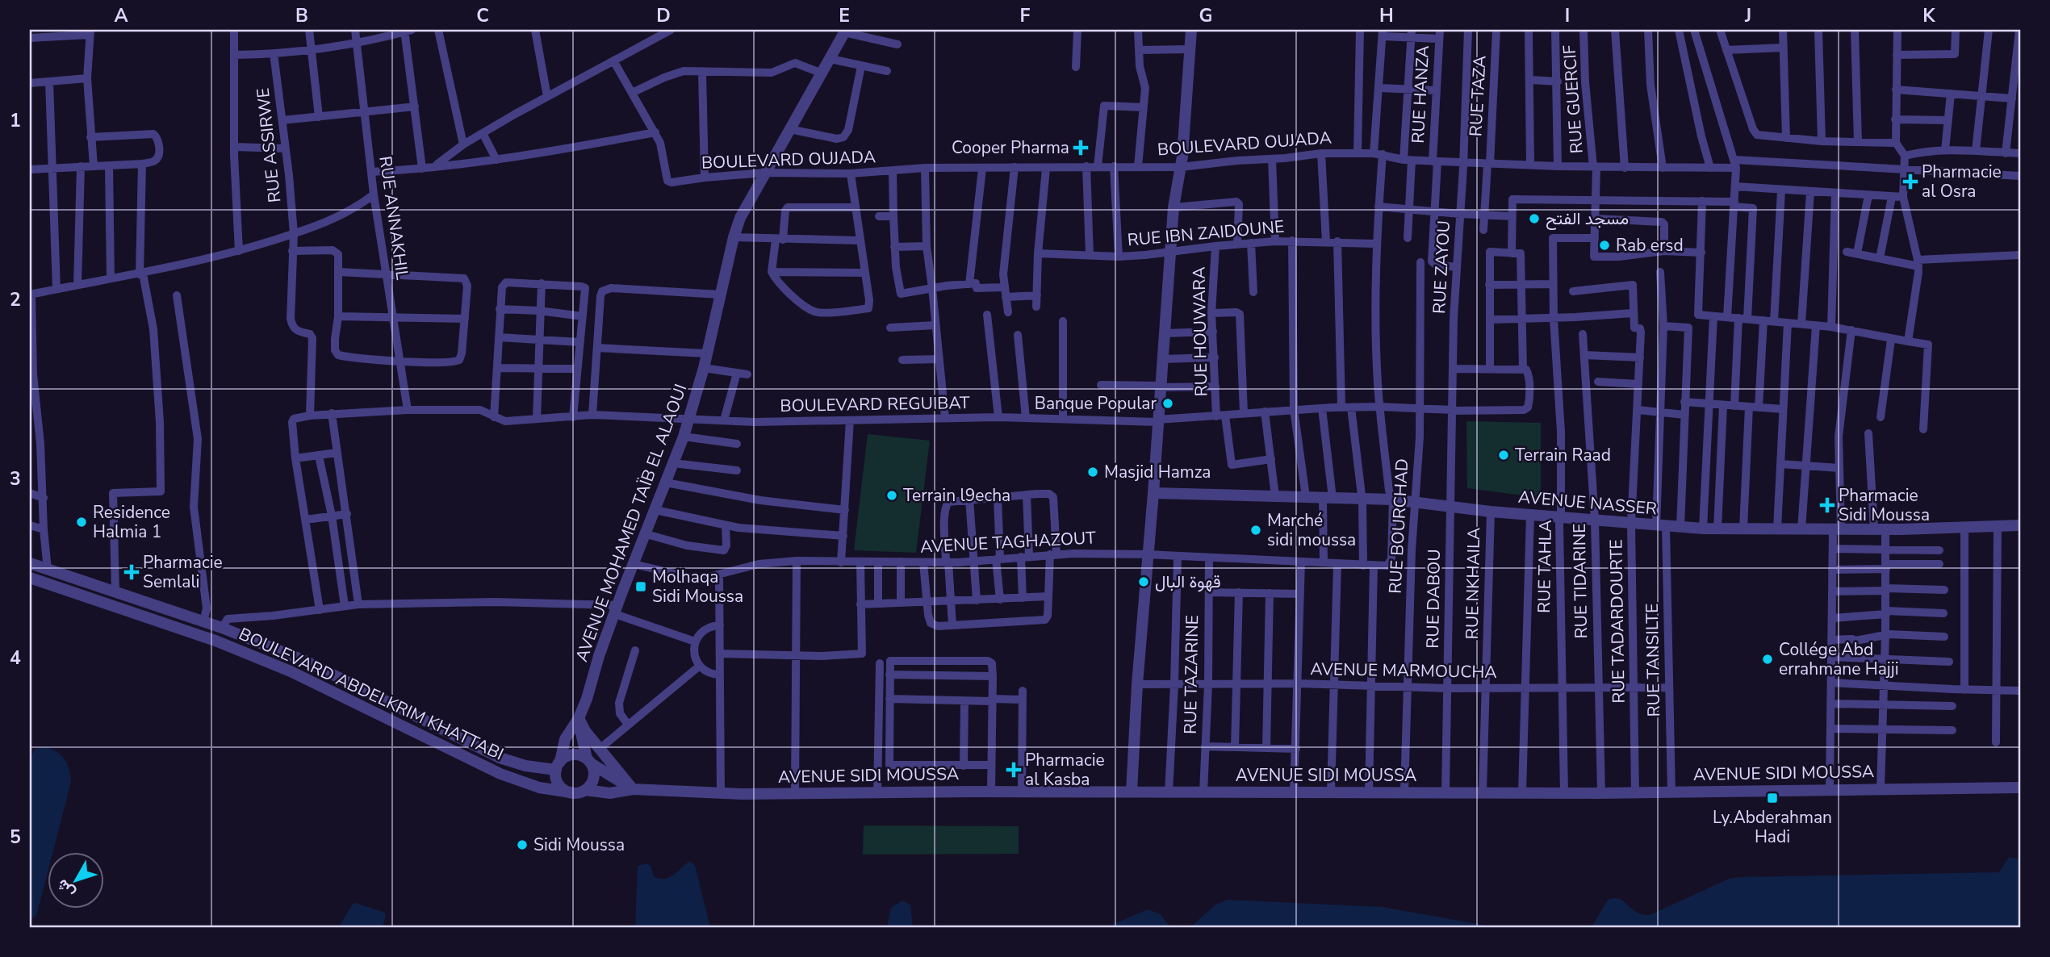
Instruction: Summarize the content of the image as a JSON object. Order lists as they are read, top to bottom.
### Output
{
  "streets": {
    "street": [
      "RUE HANZA",
      "RUE TAZA",
      "RUE GUERCIF",
      "BOULEVARD OUJADA",
      "RUE ASSIRWE",
      "RUE ANNAKHIL",
      "RUE IBN ZAIDOUNE",
      "RUE ZAYOU",
      "RUE HOUWARA",
      "BOULEVARD REGUIBAT",
      "AVENUE NASSER",
      "AVENUE MOHAMED TAÏB EL ALAOUI",
      "RUE BOURCHAD",
      "AVENUE TAGHAZOUT",
      "RUE TAHLA",
      "RUE TIDARINE",
      "RUE NKHAILA",
      "RUE DABOU",
      "RUE TADARDOURTE",
      "RUE TANSILTE",
      "AVENUE MARMOUCHA",
      "RUE TAZARINE",
      "BOULEVARD ABDELKRIM KHATTABI",
      "AVENUE SIDI MOUSSA"
    ]
  },
  "crossings": [
    ["RUE HANZA", "BOULEVARD OUJADA"],
    ["RUE HANZA", "RUE ZAYOU"],
    ["RUE TAZA", "BOULEVARD OUJADA"],
    ["RUE GUERCIF", "BOULEVARD OUJADA"],
    ["RUE GUERCIF", "RUE TAHLA"],
    ["BOULEVARD OUJADA", "RUE ZAYOU"],
    ["BOULEVARD OUJADA", "AVENUE MOHAMED TAÏB EL ALAOUI"],
    ["RUE ASSIRWE", "BOULEVARD REGUIBAT"],
    ["RUE ANNAKHIL", "BOULEVARD REGUIBAT"],
    ["RUE IBN ZAIDOUNE", "RUE HOUWARA"],
    ["RUE ZAYOU", "BOULEVARD REGUIBAT"],
    ["RUE ZAYOU", "AVENUE NASSER"],
    ["RUE ZAYOU", "RUE DABOU"],
    ["RUE HOUWARA", "BOULEVARD REGUIBAT"],
    ["BOULEVARD REGUIBAT", "AVENUE MOHAMED TAÏB EL ALAOUI"],
    ["BOULEVARD REGUIBAT", "RUE BOURCHAD"],
    ["AVENUE NASSER", "RUE BOURCHAD"],
    ["AVENUE NASSER", "AVENUE TAGHAZOUT"],
    ["AVENUE NASSER", "RUE TAHLA"],
    ["AVENUE NASSER", "RUE TIDARINE"],
    ["AVENUE NASSER", "RUE NKHAILA"],
    ["AVENUE NASSER", "RUE DABOU"],
    ["AVENUE NASSER", "RUE TADARDOURTE"],
    ["AVENUE NASSER", "RUE TANSILTE"],
    ["AVENUE MOHAMED TAÏB EL ALAOUI", "AVENUE TAGHAZOUT"],
    ["AVENUE MOHAMED TAÏB EL ALAOUI", "BOULEVARD ABDELKRIM KHATTABI"],
    ["AVENUE MOHAMED TAÏB EL ALAOUI", "AVENUE SIDI MOUSSA"],
    ["RUE BOURCHAD", "AVENUE MARMOUCHA"],
    ["RUE BOURCHAD", "AVENUE SIDI MOUSSA"],
    ["AVENUE TAGHAZOUT", "RUE TAZARINE"],
    ["RUE TAHLA", "AVENUE MARMOUCHA"],
    ["RUE TAHLA", "AVENUE SIDI MOUSSA"],
    ["RUE TIDARINE", "AVENUE MARMOUCHA"],
    ["RUE TIDARINE", "AVENUE SIDI MOUSSA"],
    ["RUE NKHAILA", "AVENUE MARMOUCHA"],
    ["RUE NKHAILA", "AVENUE SIDI MOUSSA"],
    ["RUE DABOU", "AVENUE MARMOUCHA"],
    ["RUE DABOU", "AVENUE SIDI MOUSSA"],
    ["RUE TADARDOURTE", "AVENUE MARMOUCHA"],
    ["RUE TADARDOURTE", "AVENUE SIDI MOUSSA"],
    ["RUE TANSILTE", "AVENUE MARMOUCHA"],
    ["RUE TANSILTE", "AVENUE SIDI MOUSSA"],
    ["AVENUE MARMOUCHA", "RUE TAZARINE"],
    ["RUE TAZARINE", "AVENUE SIDI MOUSSA"],
    ["BOULEVARD ABDELKRIM KHATTABI", "AVENUE SIDI MOUSSA"]
  ],
  "places": {
    "health": [
      "Cooper Pharma",
      "Pharmacie al Osra",
      "Pharmacie Sidi Moussa",
      "Pharmacie Semlali",
      "Pharmacie al Kasba"
    ],
    "other": [
      "مسجد الفتح",
      "Rab ersd",
      "Banque Popular",
      "Terrain Raad",
      "Masjid Hamza",
      "Terrain l9echa",
      "Residence Halmia 1",
      "Marché sidi moussa",
      "قهوة البال",
      "Collége Abd errahmane Hajji",
      "Sidi Moussa"
    ],
    "transit": ["Molhaqa Sidi Moussa", "Ly.Abderahman Hadi"]
  },
  "north": "bottom left",
  "grid": {
    "columns": [
      "A",
      "B",
      "C",
      "D",
      "E",
      "F",
      "G",
      "H",
      "I",
      "J",
      "K"
    ],
    "rows": [
      "1",
      "2",
      "3",
      "4",
      "5"
    ]
  }
}
